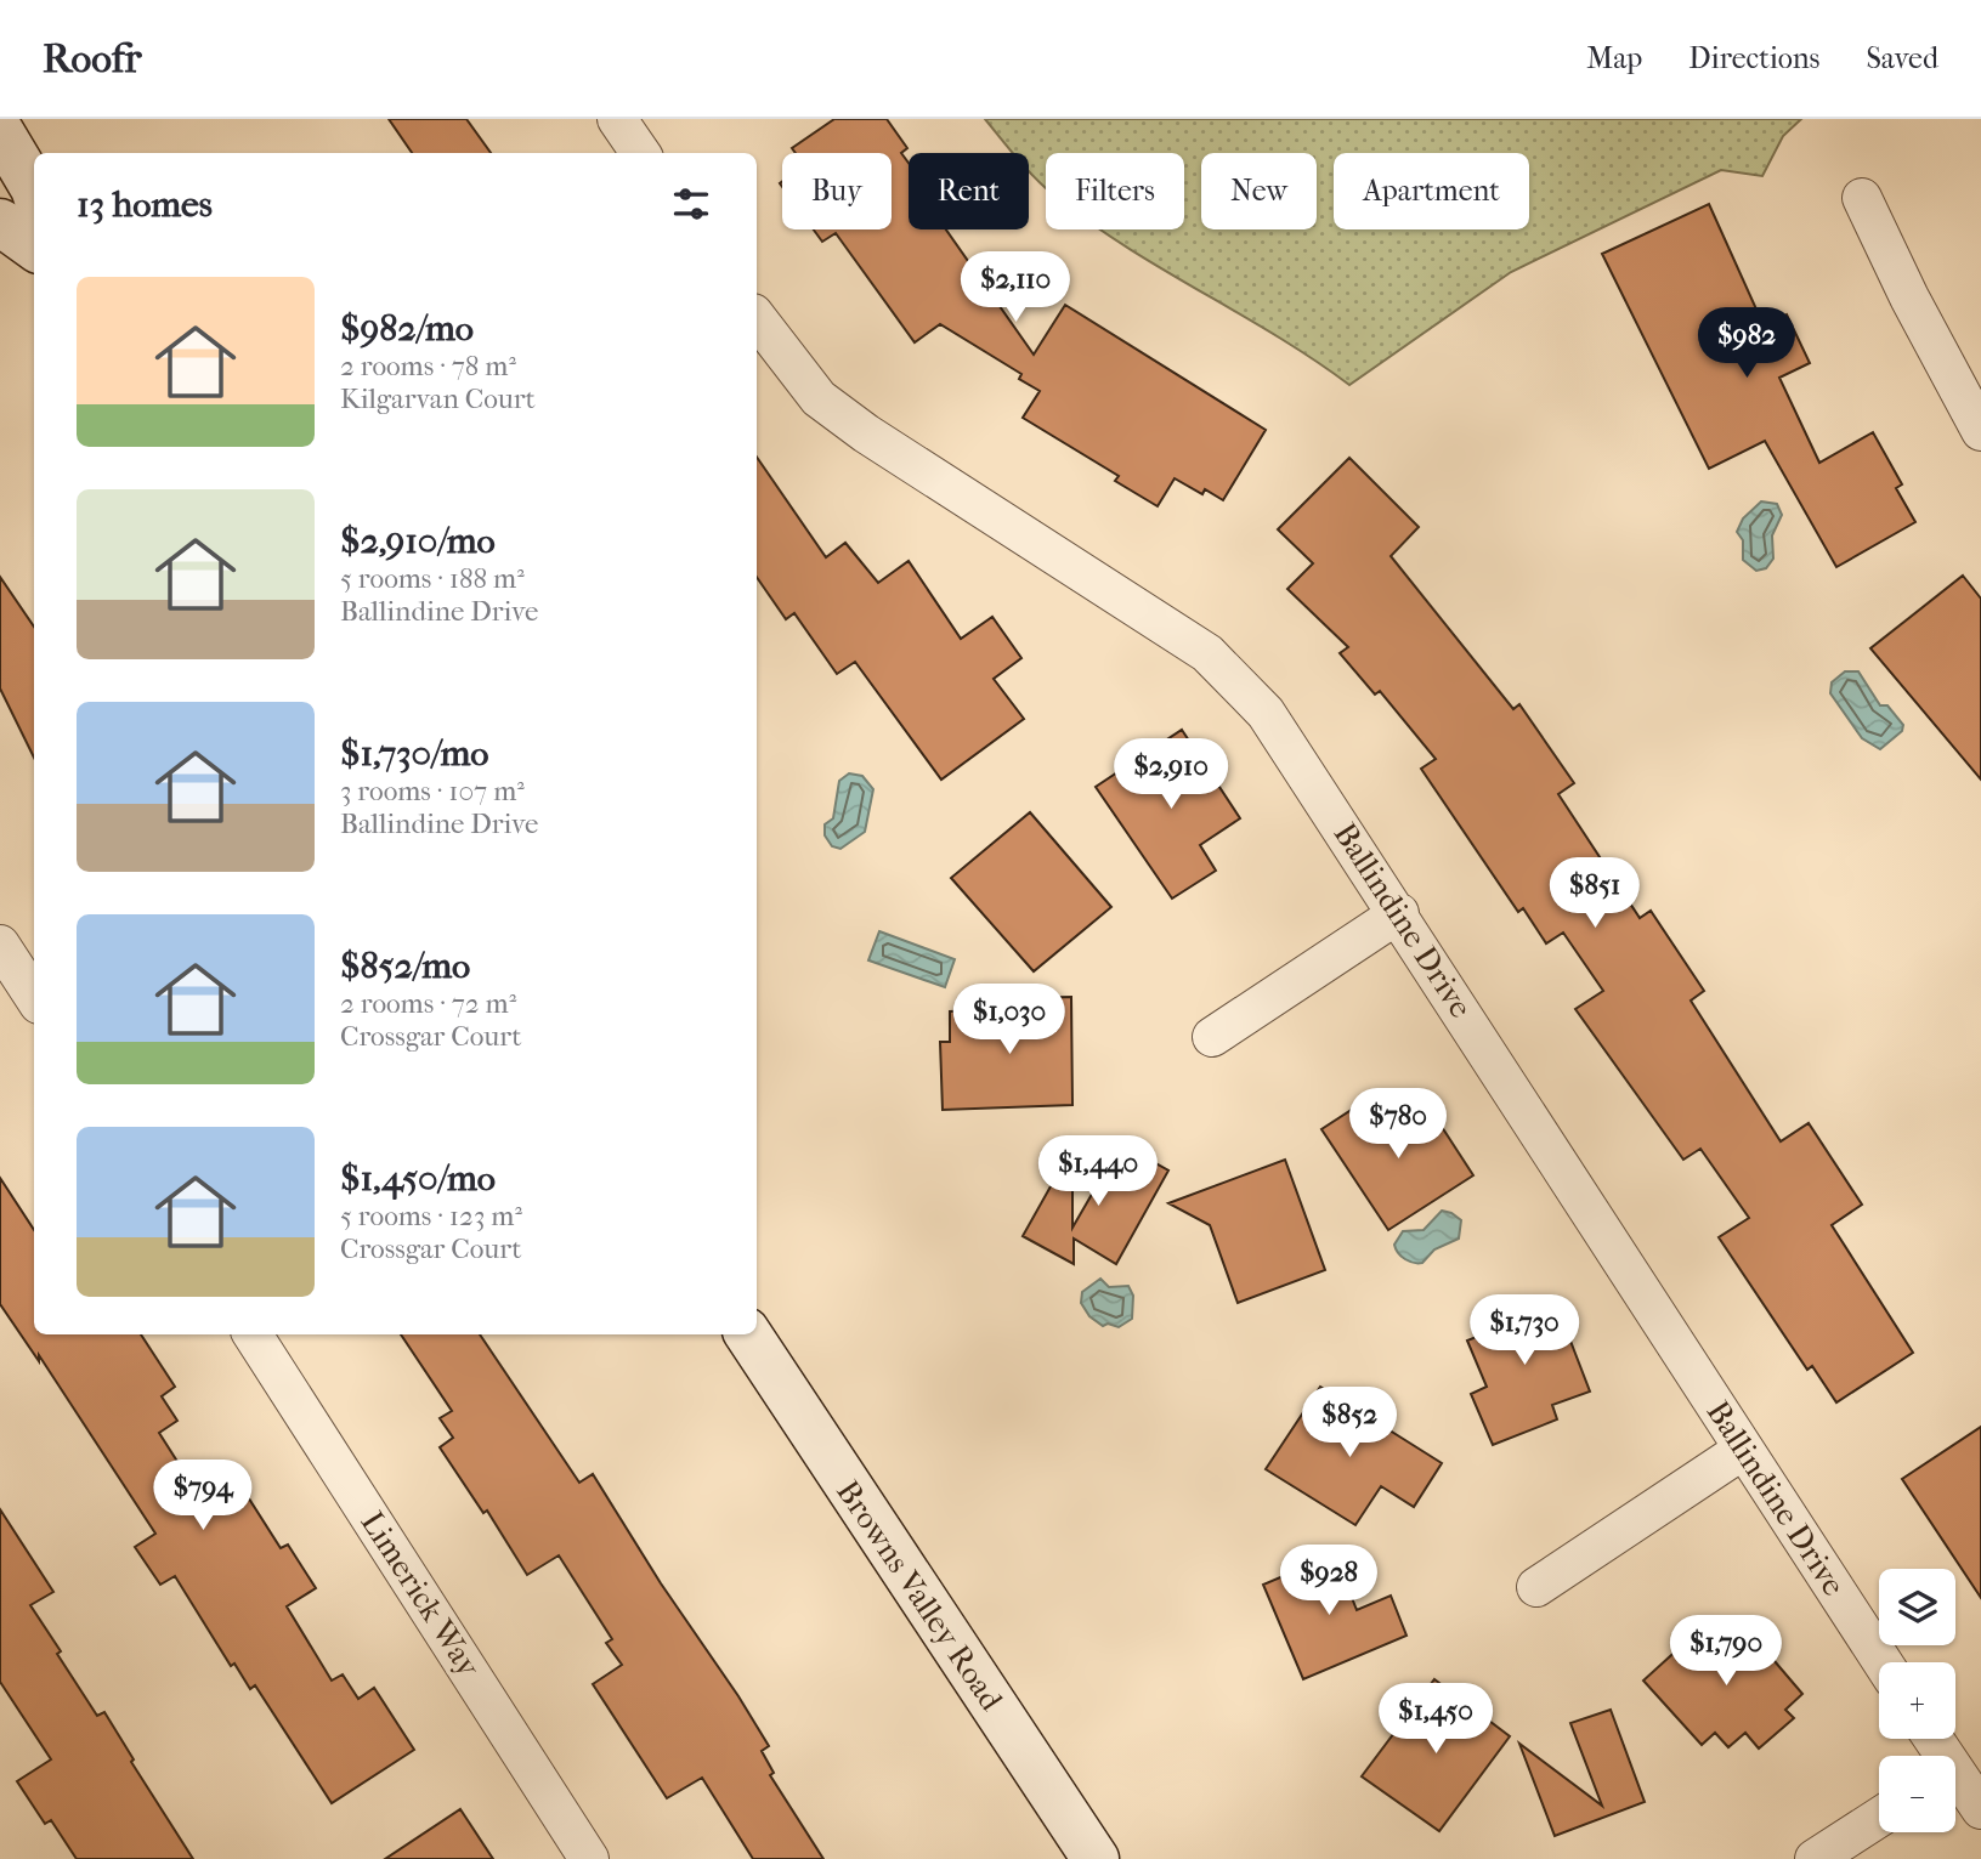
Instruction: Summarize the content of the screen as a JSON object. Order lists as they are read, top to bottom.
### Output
{
  "streets": {
    "main road": ["Browns Valley Road"],
    "street": ["Ballindine Drive", "Limerick Way"]
  },
  "page": {
    "header": "Roofr",
    "nav": ["Map", "Directions", "Saved"],
    "chip": [
      "Buy",
      "Rent",
      "Filters",
      "New",
      "Apartment"
    ],
    "heading": "13 homes",
    "price": [
      "$2,110",
      "$982",
      "$2,910",
      "$851",
      "$1,030",
      "$780",
      "$1,440",
      "$1,730",
      "$852",
      "$794",
      "$928",
      "$1,790",
      "$1,450"
    ],
    "list": [
      {
        "name": "$982/mo",
        "note": "2 rooms · 78 m² · Kilgarvan Court"
      },
      {
        "name": "$2,910/mo",
        "note": "5 rooms · 188 m² · Ballindine Drive"
      },
      {
        "name": "$1,730/mo",
        "note": "3 rooms · 107 m² · Ballindine Drive"
      },
      {
        "name": "$852/mo",
        "note": "2 rooms · 72 m² · Crossgar Court"
      },
      {
        "name": "$1,450/mo",
        "note": "5 rooms · 123 m² · Crossgar Court"
      }
    ],
    "map_buttons": ["+", "−"]
  }
}
